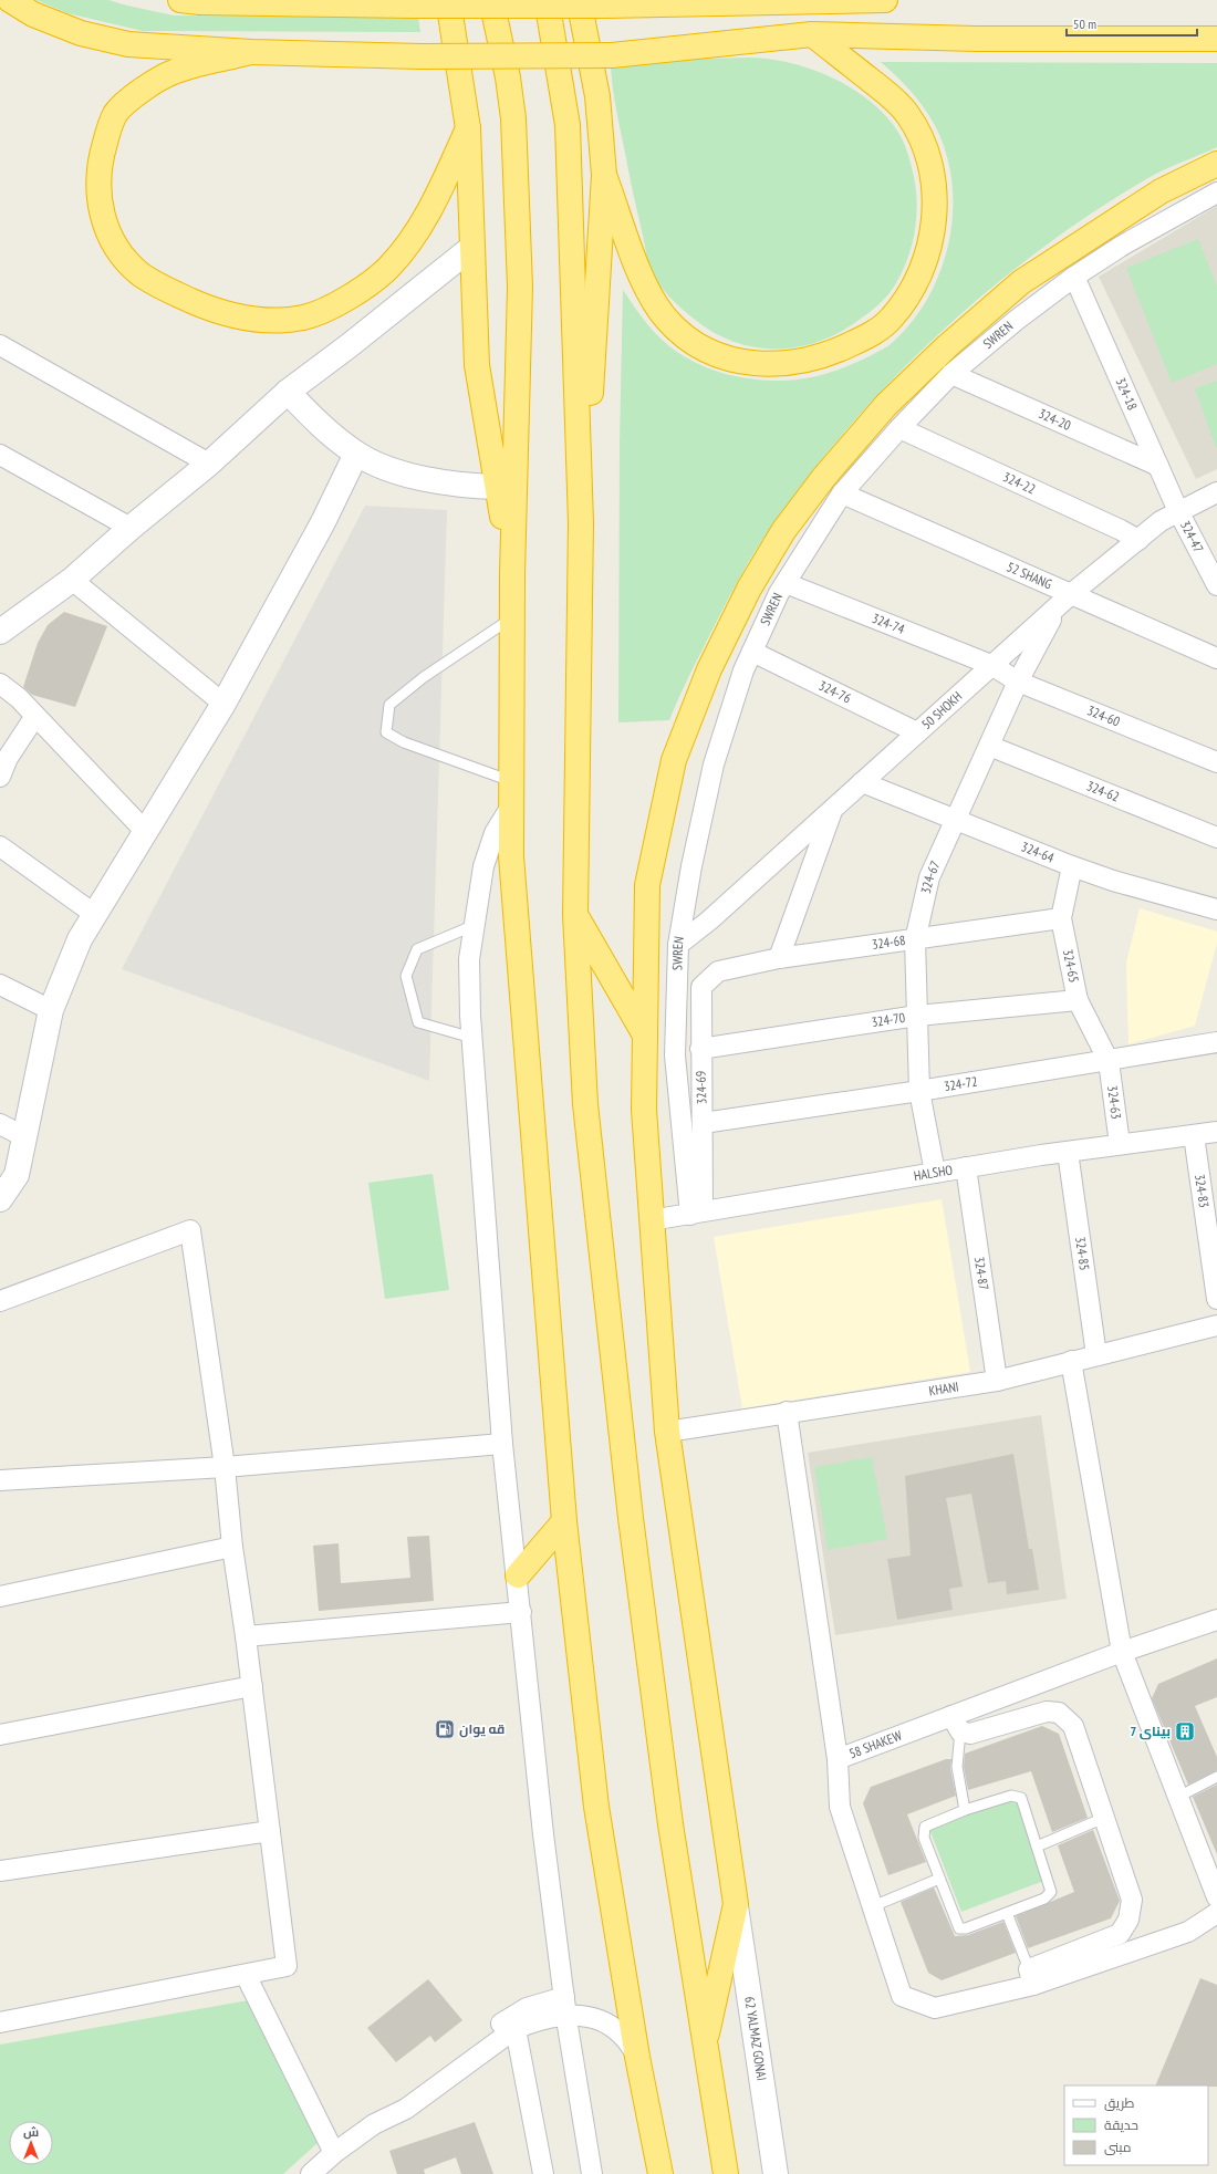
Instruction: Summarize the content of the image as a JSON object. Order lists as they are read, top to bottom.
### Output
{
  "streets": {
    "street": [
      "SWREN",
      "324-18",
      "324-20",
      "324-22",
      "324-47",
      "52 SHANG",
      "324-74",
      "324-76",
      "50 SHOKH",
      "324-60",
      "324-62",
      "324-64",
      "324-67",
      "324-68",
      "324-65",
      "324-70",
      "324-72",
      "324-69",
      "324-63",
      "HALSHO",
      "324-83",
      "324-85",
      "324-87",
      "KHANI",
      "58 SHAKEW",
      "62 YALMAZ GONAI"
    ]
  },
  "crossings": [
    ["SWREN", "324-18"],
    ["SWREN", "324-20"],
    ["SWREN", "324-22"],
    ["SWREN", "52 SHANG"],
    ["SWREN", "324-74"],
    ["SWREN", "324-76"],
    ["SWREN", "50 SHOKH"],
    ["SWREN", "324-69"],
    ["SWREN", "HALSHO"],
    ["324-18", "324-20"],
    ["324-18", "324-47"],
    ["324-18", "50 SHOKH"],
    ["324-22", "50 SHOKH"],
    ["324-47", "50 SHOKH"],
    ["52 SHANG", "50 SHOKH"],
    ["52 SHANG", "324-67"],
    ["324-74", "50 SHOKH"],
    ["324-74", "324-60"],
    ["324-76", "50 SHOKH"],
    ["50 SHOKH", "324-60"],
    ["50 SHOKH", "324-64"],
    ["50 SHOKH", "324-67"],
    ["324-60", "324-67"],
    ["324-62", "324-67"],
    ["324-64", "324-67"],
    ["324-64", "324-65"],
    ["324-67", "324-68"],
    ["324-67", "324-70"],
    ["324-67", "324-72"],
    ["324-67", "HALSHO"],
    ["324-68", "324-65"],
    ["324-68", "324-69"],
    ["324-65", "324-70"],
    ["324-65", "324-72"],
    ["324-65", "324-63"],
    ["324-70", "324-69"],
    ["324-72", "324-69"],
    ["324-72", "324-63"],
    ["324-69", "HALSHO"],
    ["324-63", "HALSHO"],
    ["HALSHO", "324-83"],
    ["HALSHO", "324-85"],
    ["HALSHO", "324-87"],
    ["324-85", "KHANI"],
    ["324-87", "KHANI"],
    ["KHANI", "58 SHAKEW"]
  ],
  "places": {
    "fuel station": ["قه یوان"],
    "building": ["بيناى 7"]
  },
  "legend": ["طريق", "حديقة", "مبنى"],
  "scale_bar": "50 m",
  "north": "top"
}
